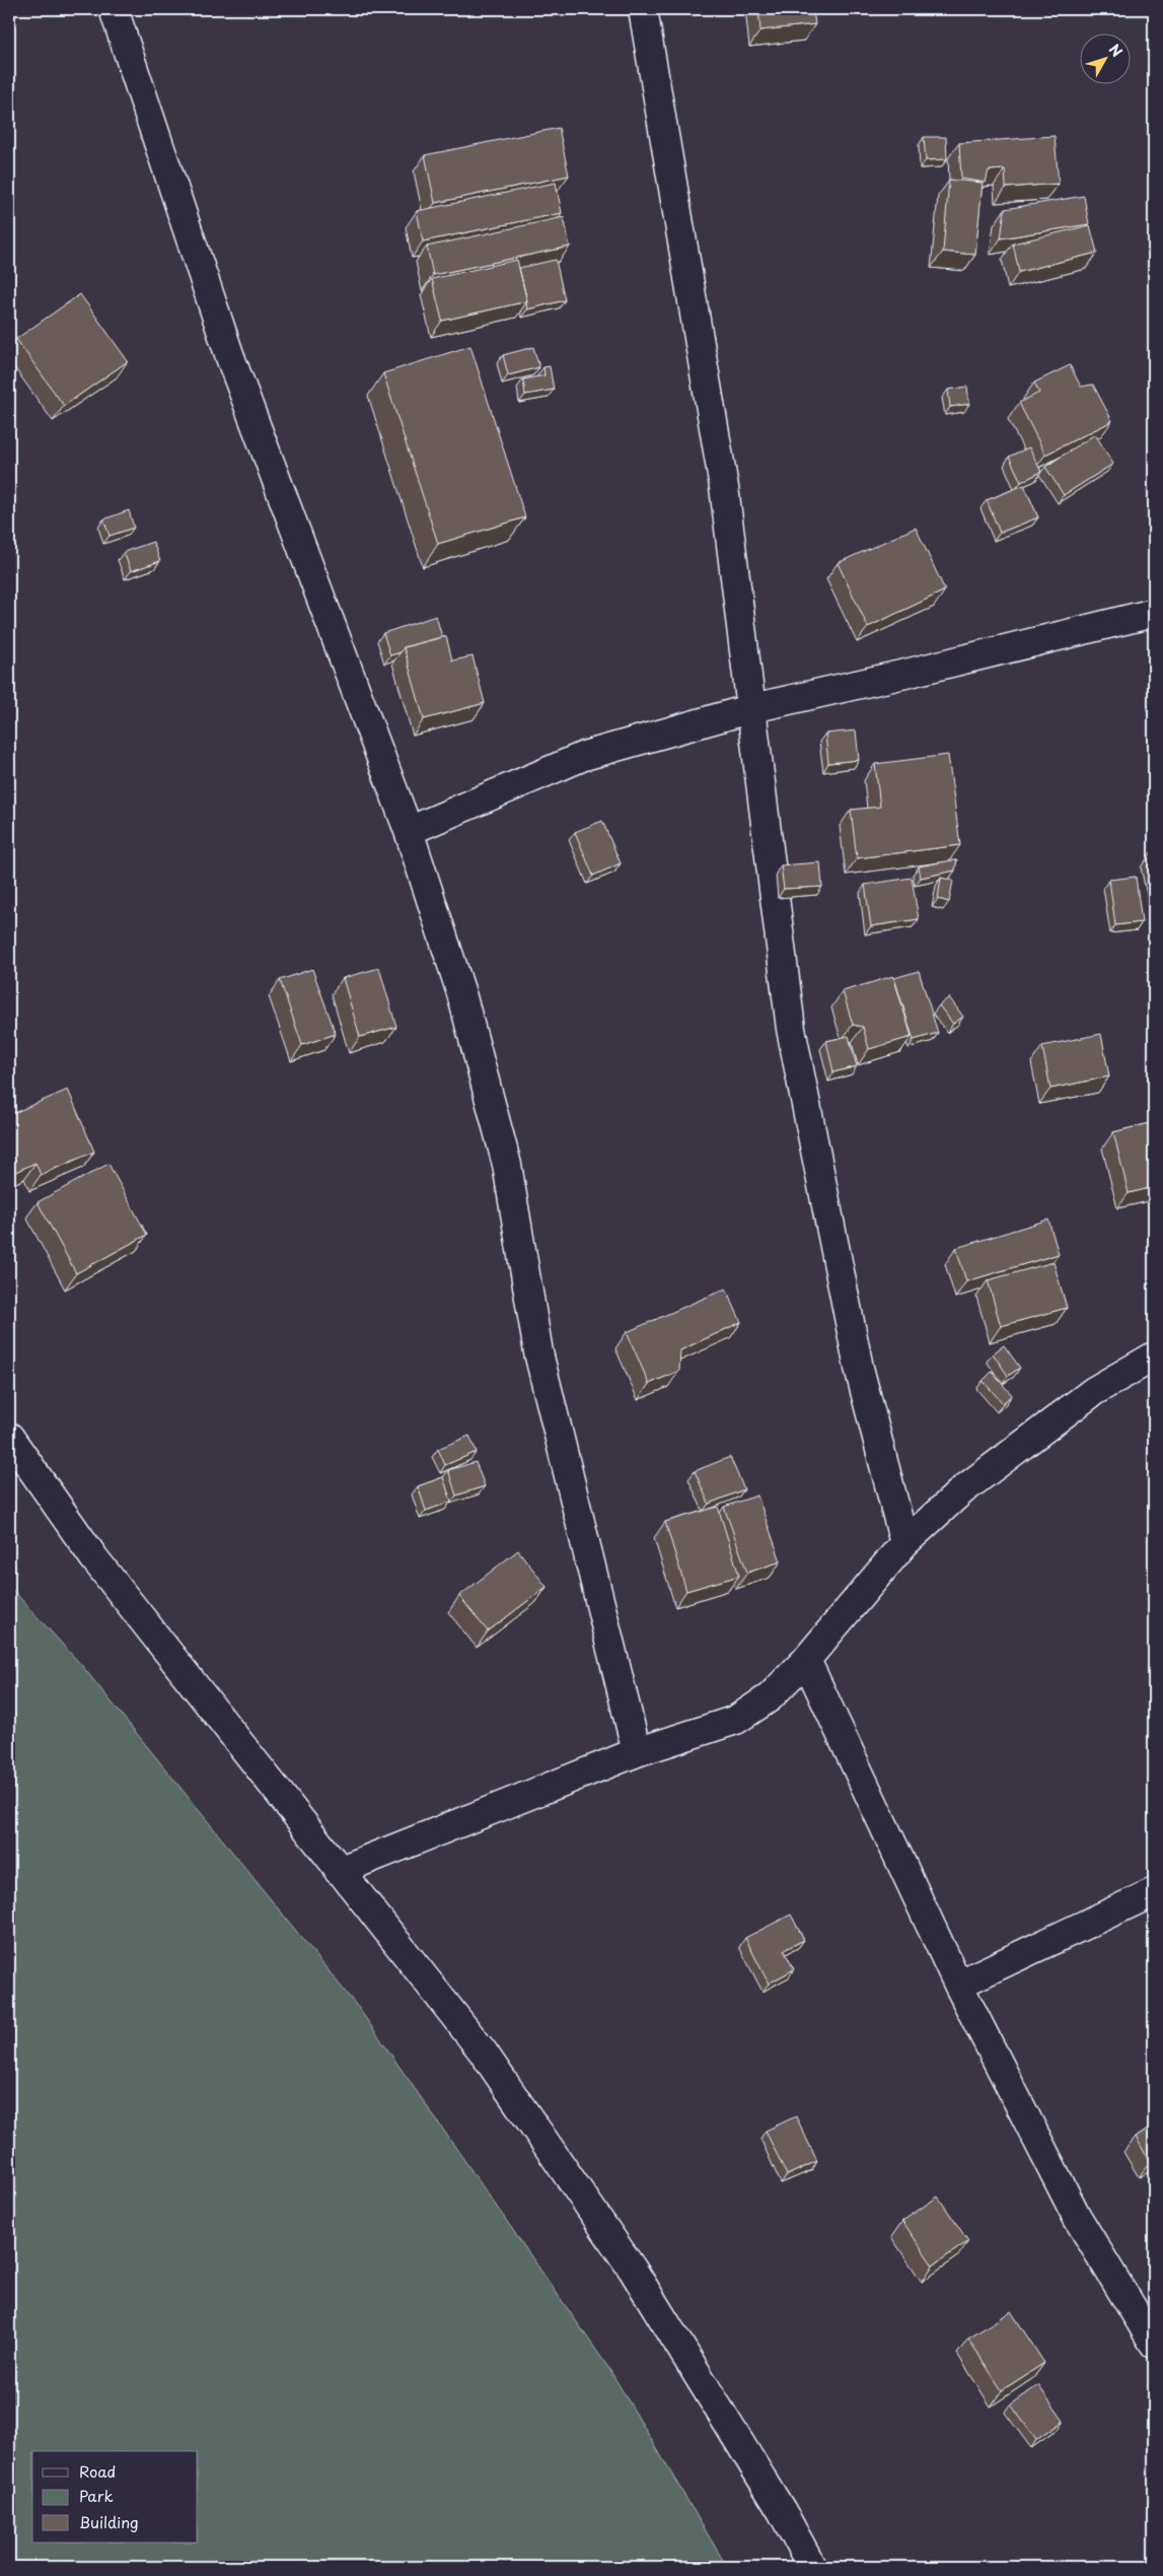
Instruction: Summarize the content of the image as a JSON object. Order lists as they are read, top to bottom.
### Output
{
  "legend": ["Road", "Park", "Building"],
  "north": "top right"
}
